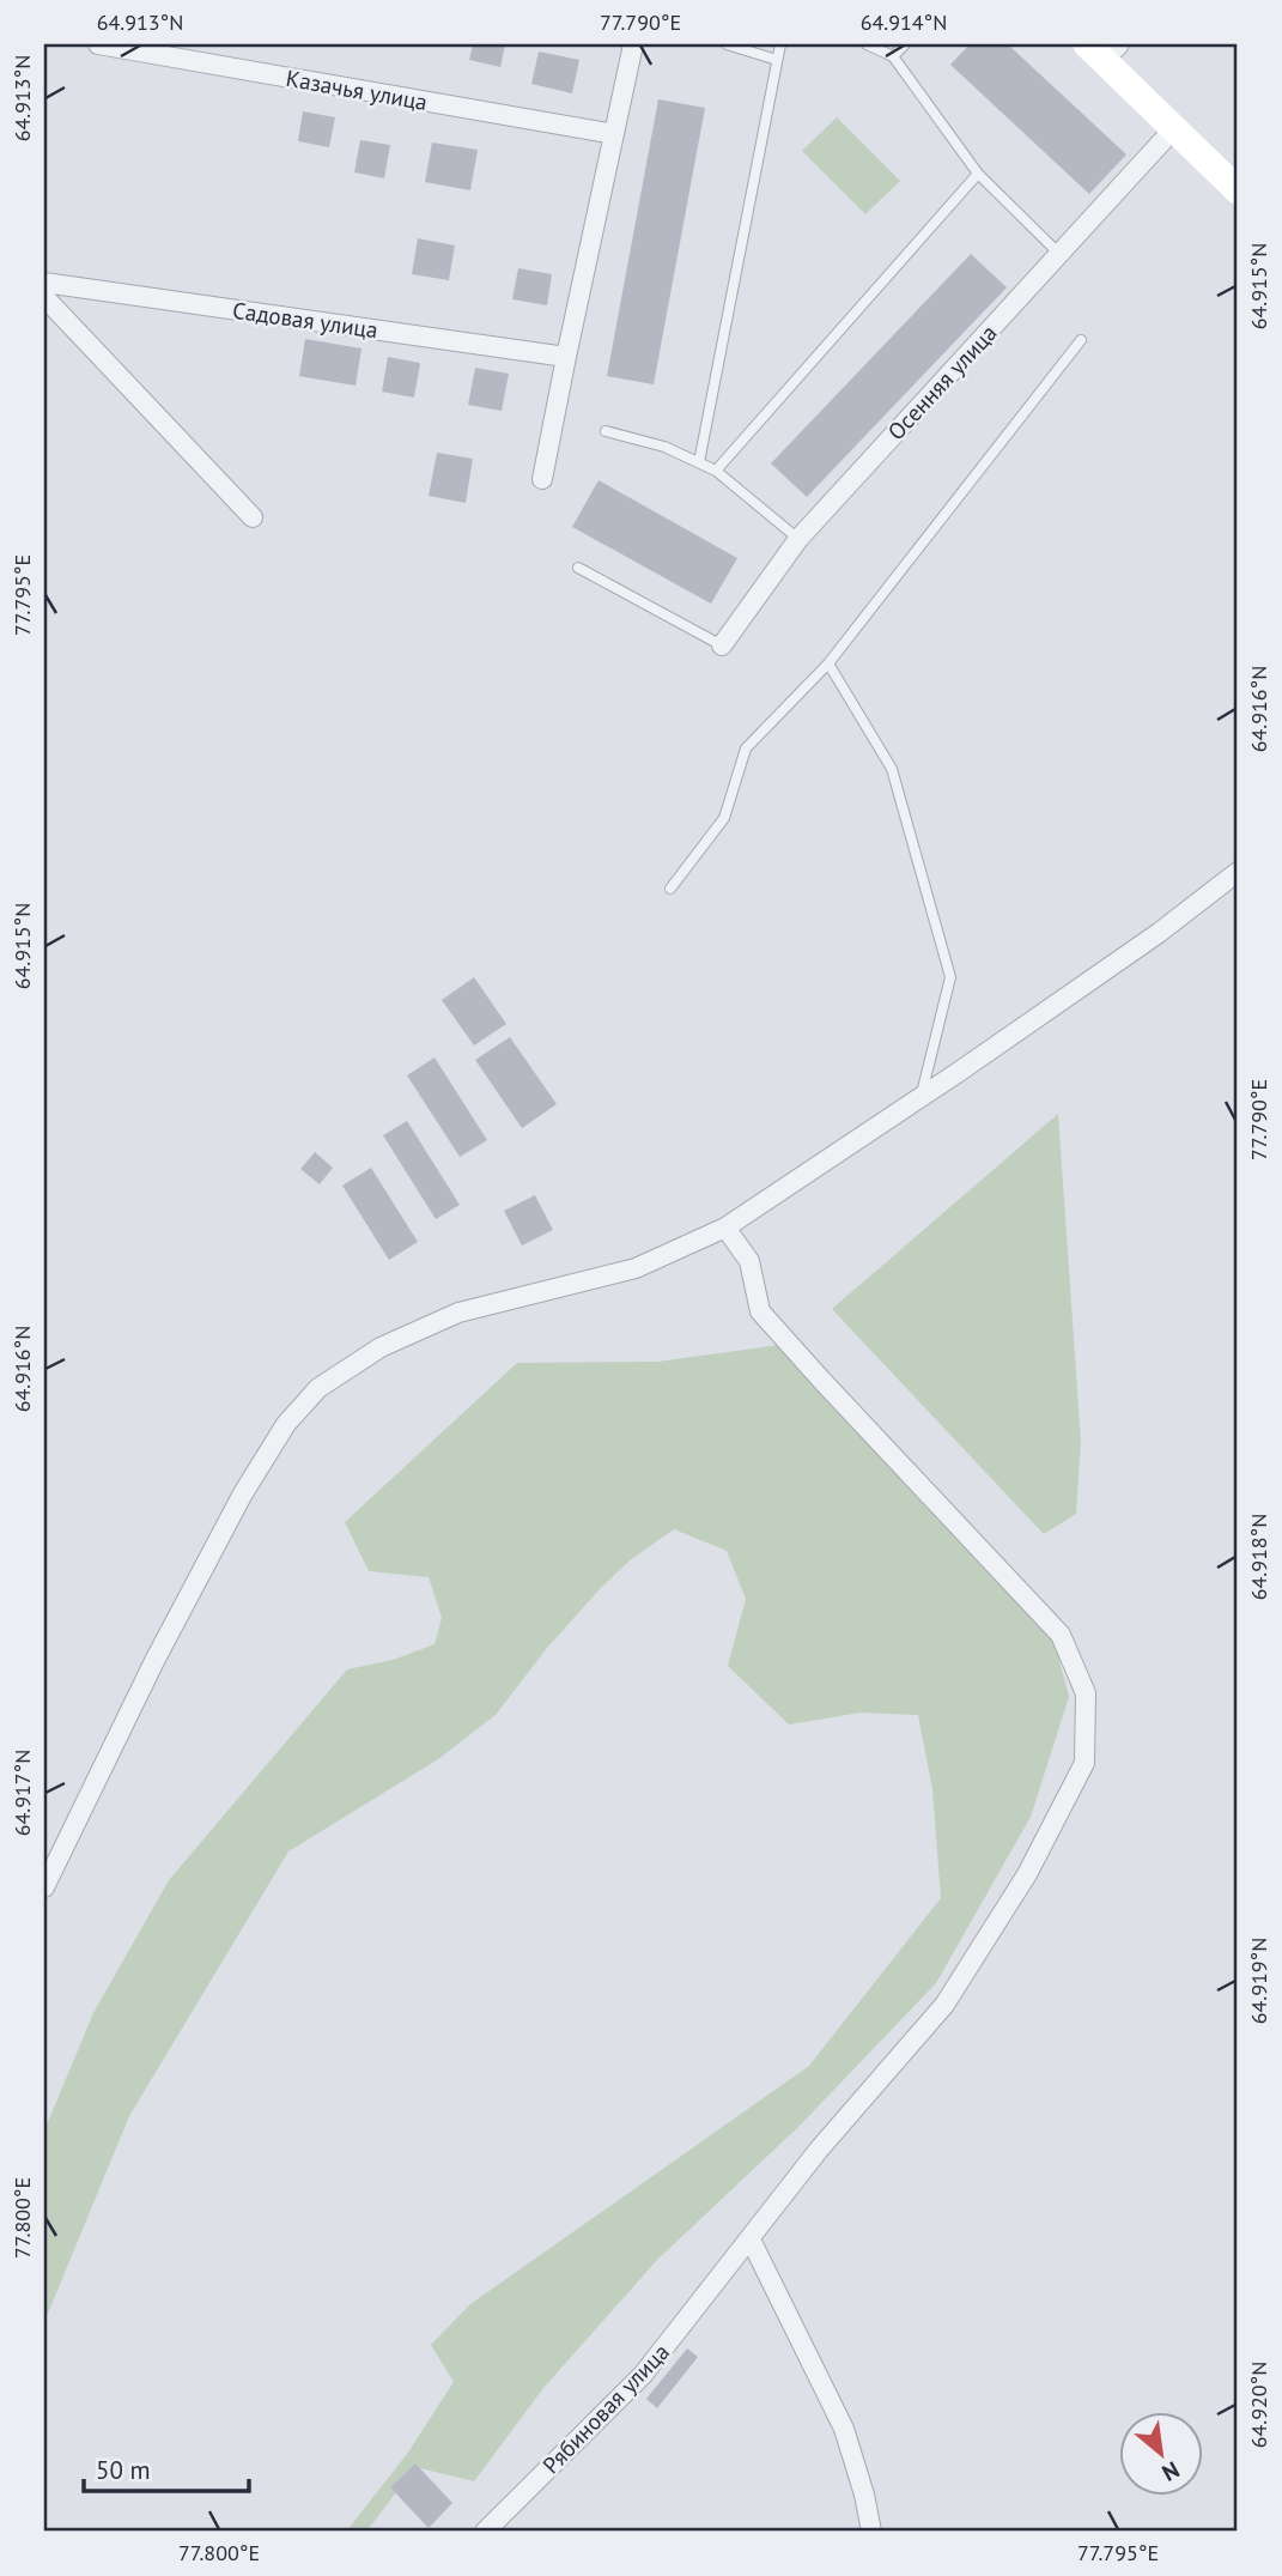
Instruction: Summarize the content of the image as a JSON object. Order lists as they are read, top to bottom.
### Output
{
  "streets": {
    "street": [
      "Казачья улица",
      "Садовая улица",
      "Осенняя улица",
      "Рябиновая улица"
    ]
  },
  "scale_bar": "50 m",
  "north": "bottom right",
  "coordinates": [
    "64.913°N",
    "77.790°E",
    "64.914°N",
    "64.915°N",
    "77.795°E",
    "64.916°N",
    "64.918°N",
    "64.917°N",
    "64.919°N",
    "77.800°E",
    "64.920°N"
  ]
}
